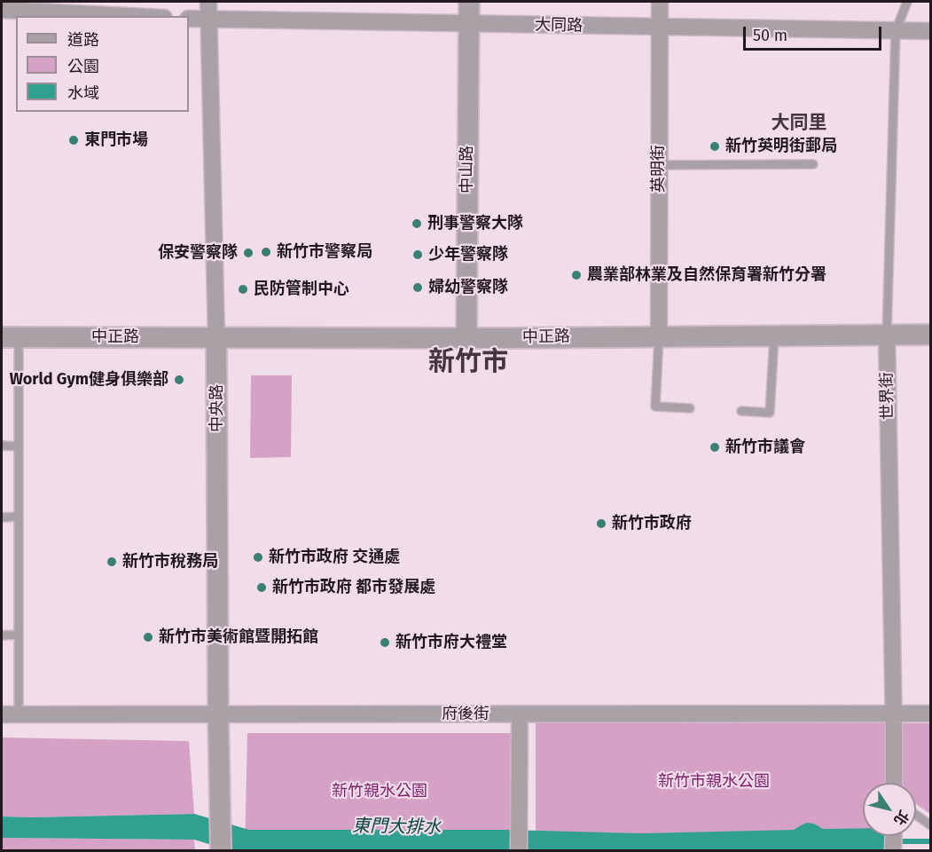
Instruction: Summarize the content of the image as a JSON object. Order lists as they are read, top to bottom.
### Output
{
  "streets": {
    "street": [
      "大同路",
      "英明街",
      "中山路",
      "中正路",
      "世界街",
      "中央路",
      "府後街"
    ]
  },
  "crossings": [
    ["大同路", "英明街"],
    ["大同路", "中山路"],
    ["大同路", "世界街"],
    ["大同路", "中央路"],
    ["英明街", "中正路"],
    ["中山路", "中正路"],
    ["中正路", "世界街"],
    ["中正路", "中央路"],
    ["世界街", "府後街"],
    ["中央路", "府後街"]
  ],
  "districts": ["大同里", "新竹市"],
  "water": ["東門大排水"],
  "parks": ["新竹市親水公園", "新竹親水公園"],
  "places": [
    "東門市場",
    "新竹英明街郵局",
    "刑事警察大隊",
    "新竹市警察局",
    "保安警察隊",
    "少年警察隊",
    "農業部林業及自然保育署新竹分署",
    "婦幼警察隊",
    "民防管制中心",
    "World Gym健身俱樂部",
    "新竹市議會",
    "新竹市政府",
    "新竹市政府 交通處",
    "新竹市稅務局",
    "新竹市政府 都市發展處",
    "新竹市美術館暨開拓館",
    "新竹市府大禮堂"
  ],
  "legend": ["道路", "公園", "水域"],
  "scale_bar": "50 m",
  "north": "bottom right"
}
